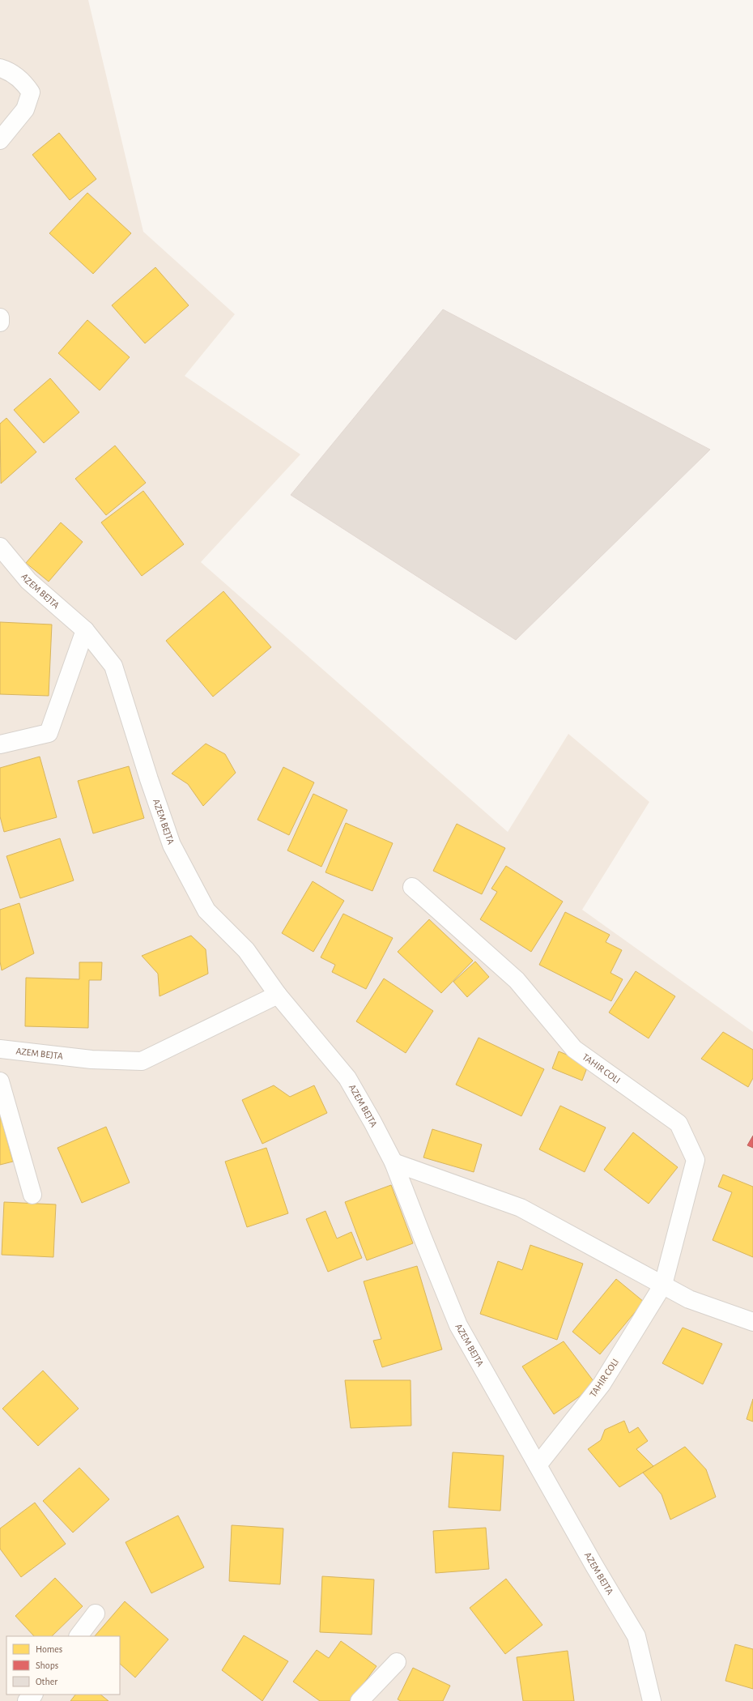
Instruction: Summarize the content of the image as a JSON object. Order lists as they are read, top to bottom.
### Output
{
  "streets": {
    "street": ["AZEM BEJTA", "TAHIR COLI"]
  },
  "crossings": [
    ["AZEM BEJTA", "TAHIR COLI"]
  ],
  "legend": ["Homes", "Shops", "Other"]
}
